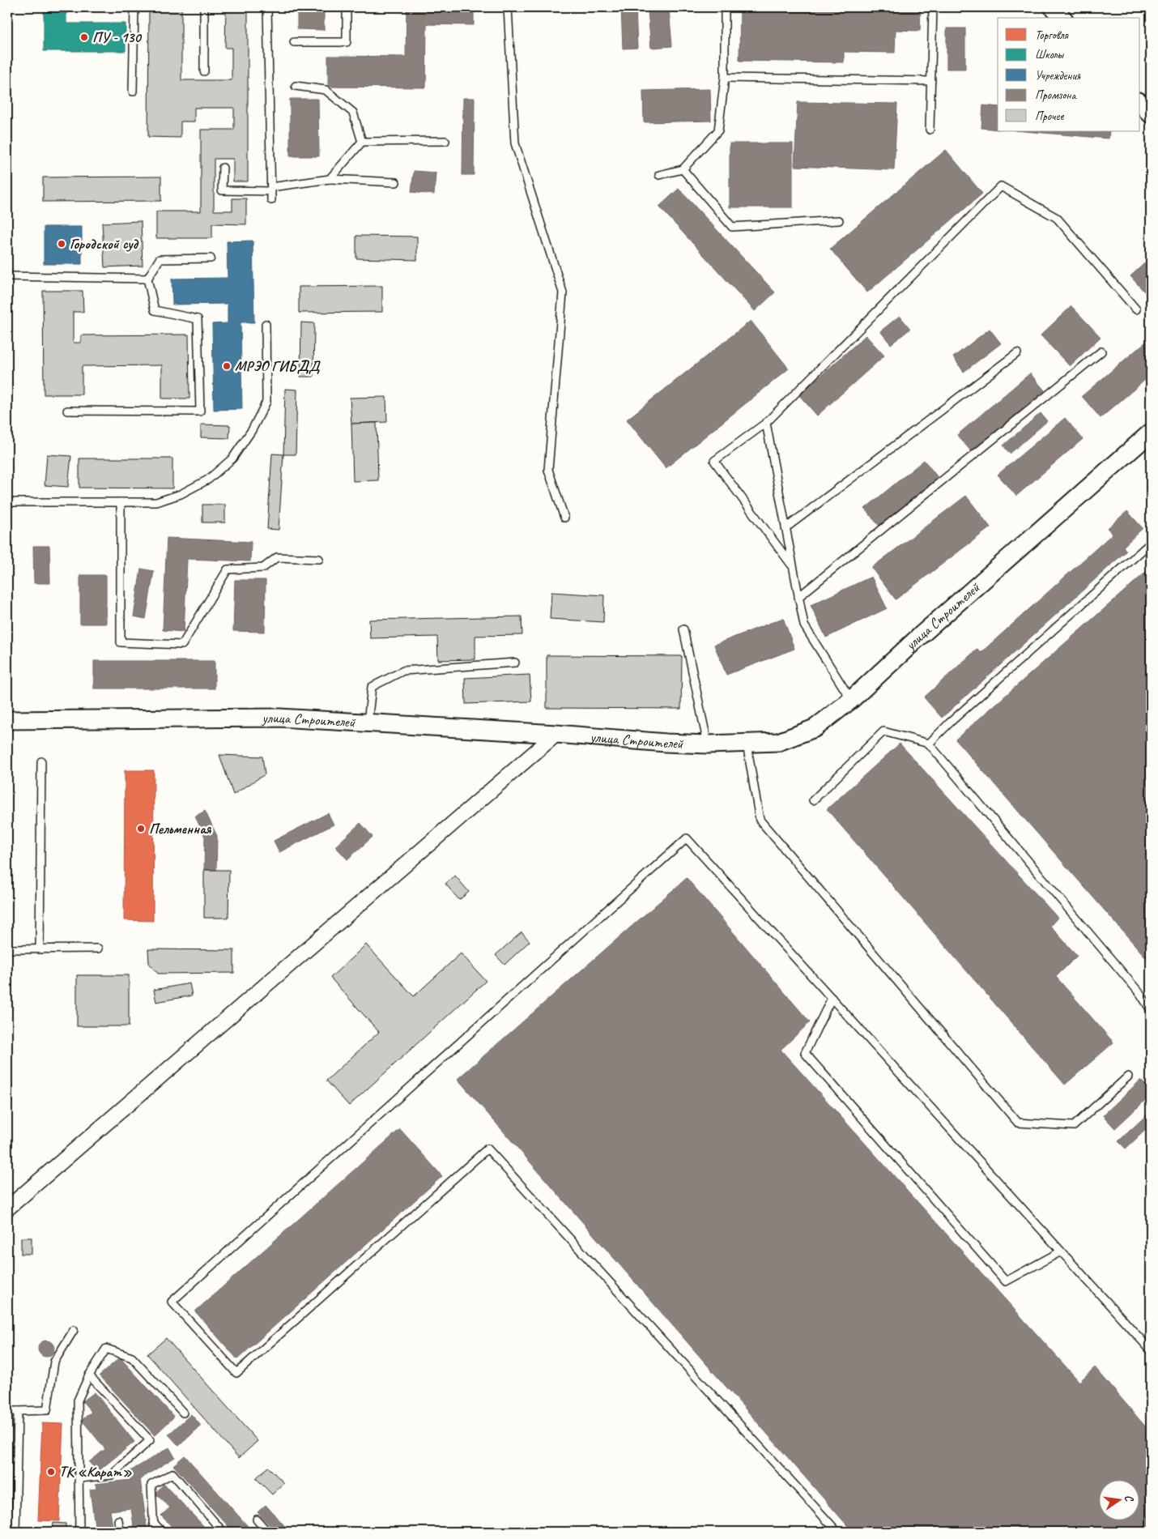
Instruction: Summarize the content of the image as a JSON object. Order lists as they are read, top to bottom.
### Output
{
  "streets": {
    "street": ["улица Строителей"]
  },
  "places": [
    "ПУ - 130",
    "Городской суд",
    "МРЭО ГИБДД",
    "Пельменная",
    "ТК «Карат»"
  ],
  "legend": [
    "Торговля",
    "Школы",
    "Учреждения",
    "Промзона",
    "Прочее"
  ],
  "north": "right"
}
